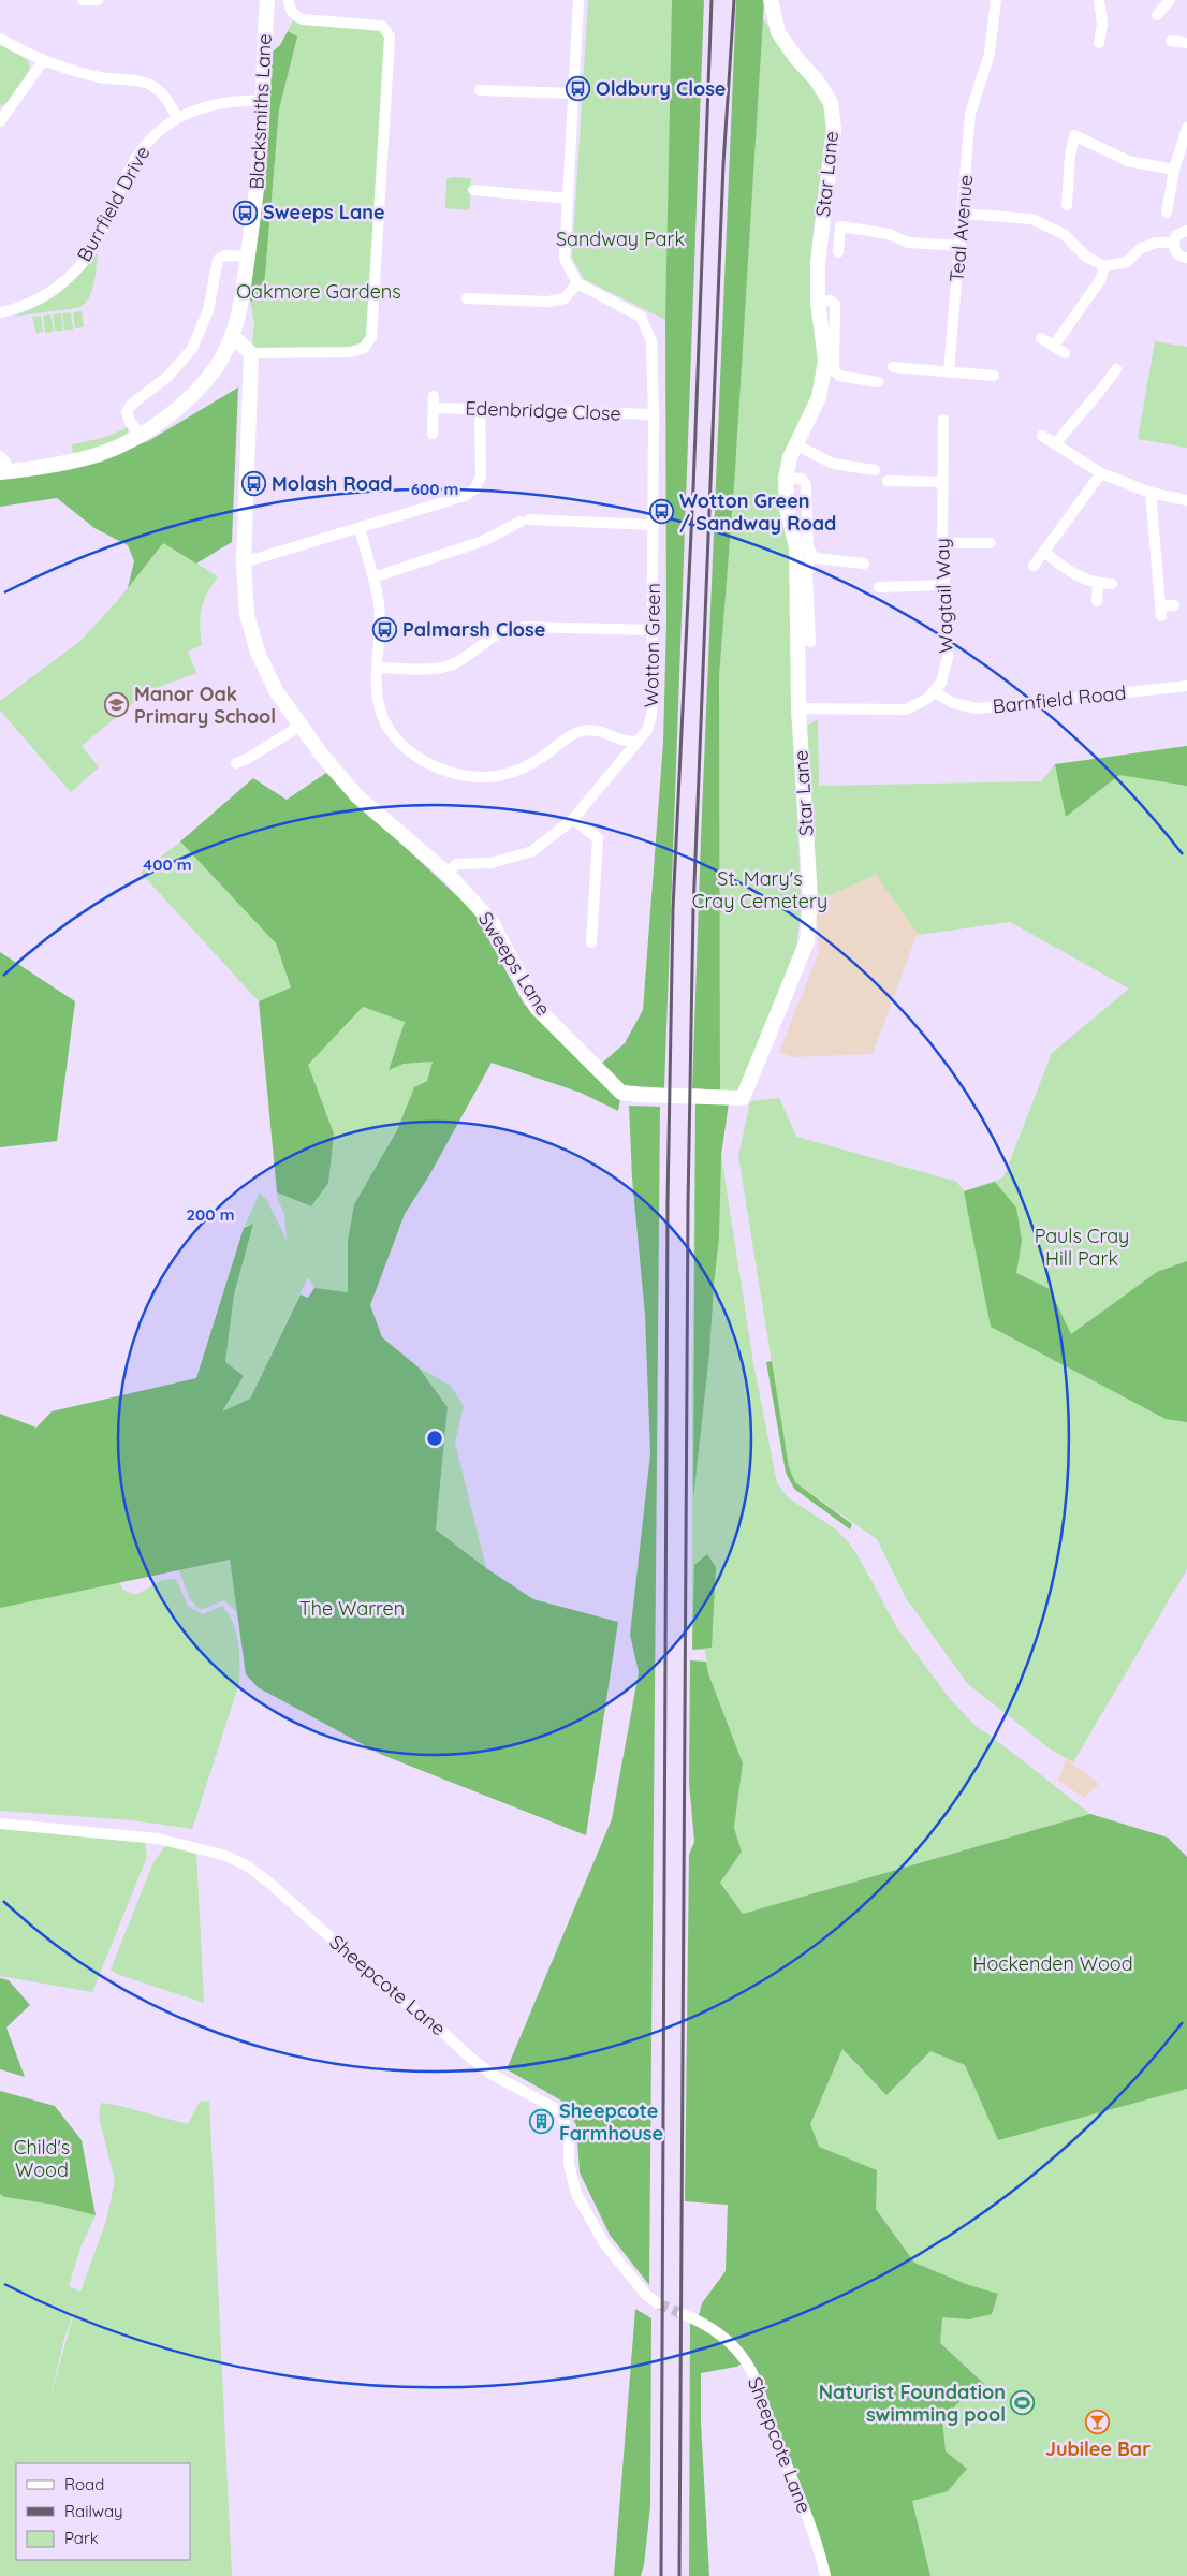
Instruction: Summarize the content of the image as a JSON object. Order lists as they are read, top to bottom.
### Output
{
  "streets": {
    "street": [
      "Blacksmiths Lane",
      "Star Lane",
      "Burrfield Drive",
      "Teal Avenue",
      "Edenbridge Close",
      "Wagtail Way",
      "Wotton Green",
      "Barnfield Road",
      "Sweeps Lane",
      "Sheepcote Lane"
    ]
  },
  "crossings": [
    ["Blacksmiths Lane", "Burrfield Drive"],
    ["Star Lane", "Sweeps Lane"],
    ["Edenbridge Close", "Wotton Green"],
    ["Wagtail Way", "Barnfield Road"],
    ["Wotton Green", "Sweeps Lane"]
  ],
  "parks": [
    "Sandway Park",
    "Oakmore Gardens",
    "St. Mary's Cray Cemetery",
    "Pauls Cray Hill Park",
    "The Warren",
    "Hockenden Wood",
    "Child's Wood"
  ],
  "places": {
    "bus stop": [
      "Oldbury Close",
      "Sweeps Lane",
      "Molash Road",
      "Wotton Green / Sandway Road",
      "Palmarsh Close"
    ],
    "school or university": ["Manor Oak Primary School"],
    "building": ["Sheepcote Farmhouse"],
    "sports": ["Naturist Foundation swimming pool"],
    "bar": ["Jubilee Bar"]
  },
  "legend": ["Road", "Railway", "Park"],
  "rings": ["600 m", "400 m", "200 m"]
}
